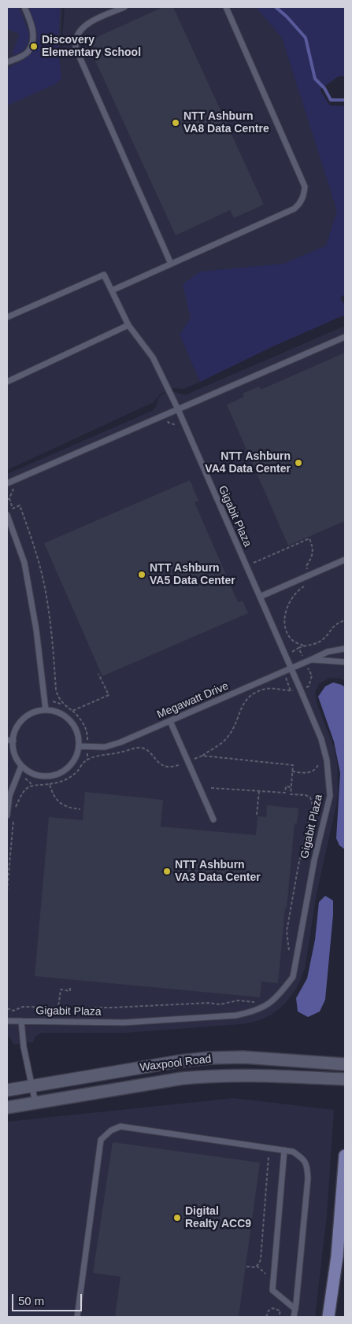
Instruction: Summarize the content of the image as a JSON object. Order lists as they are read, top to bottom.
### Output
{
  "streets": {
    "main road": ["Waxpool Road"],
    "lane": ["Gigabit Plaza", "Megawatt Drive"]
  },
  "crossings": [
    ["Gigabit Plaza", "Megawatt Drive"]
  ],
  "places": [
    "Discovery Elementary School",
    "NTT Ashburn VA8 Data Centre",
    "NTT Ashburn VA4 Data Center",
    "NTT Ashburn VA5 Data Center",
    "NTT Ashburn VA3 Data Center",
    "Digital Realty ACC9"
  ],
  "scale_bar": "50 m"
}
